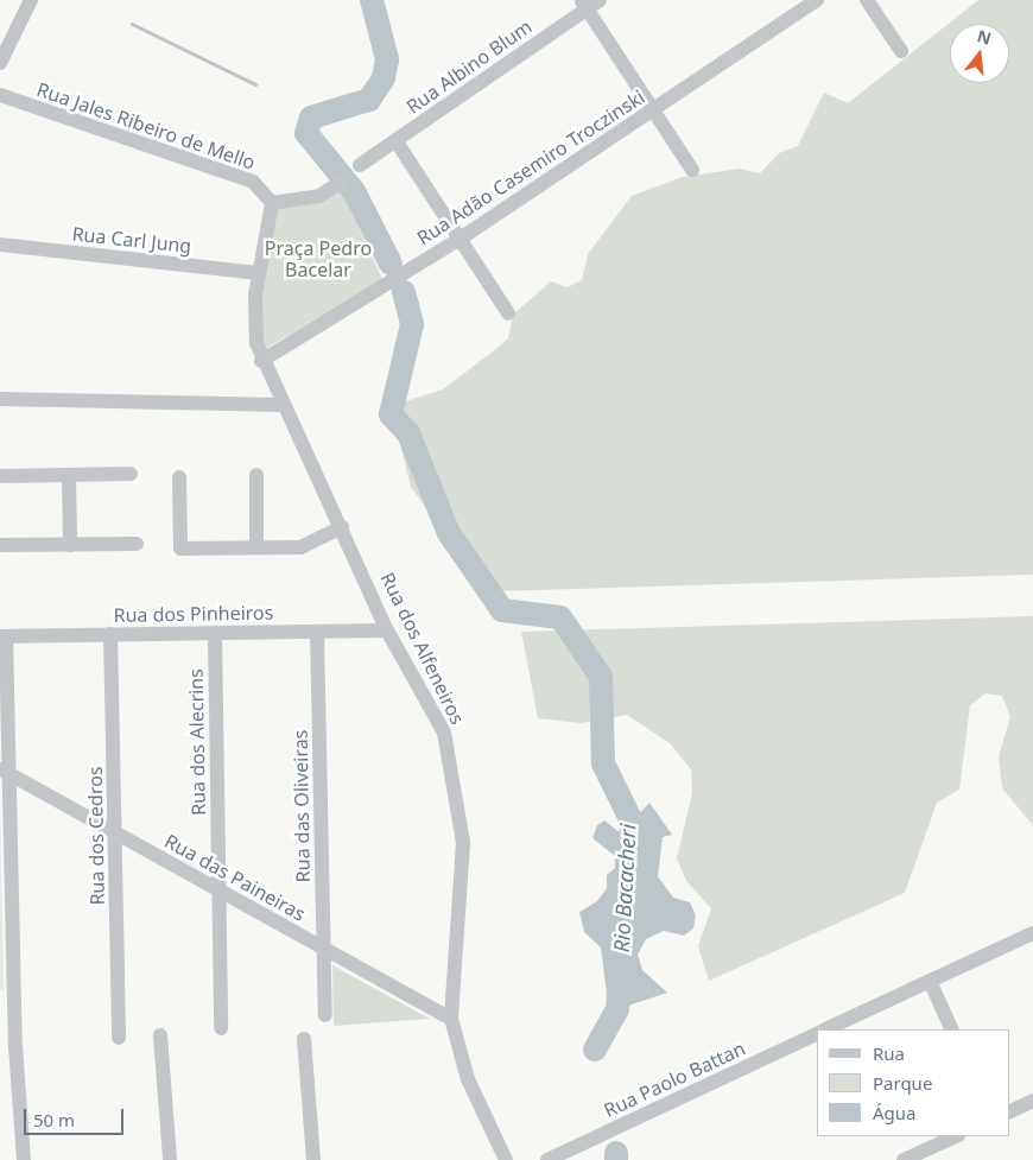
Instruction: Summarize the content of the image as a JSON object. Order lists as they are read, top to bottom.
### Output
{
  "streets": {
    "street": [
      "Rua Albino Blum",
      "Rua Jales Ribeiro de Mello",
      "Rua Adão Casemiro Troczinski",
      "Rua Carl Jung",
      "Rua dos Pinheiros",
      "Rua dos Alfeneiros",
      "Rua dos Alecrins",
      "Rua das Oliveiras",
      "Rua dos Cedros",
      "Rua das Paineiras",
      "Rua Paolo Battan"
    ]
  },
  "crossings": [
    ["Rua Jales Ribeiro de Mello", "Rua dos Alfeneiros"],
    ["Rua Adão Casemiro Troczinski", "Rua dos Alfeneiros"],
    ["Rua Carl Jung", "Rua dos Alfeneiros"],
    ["Rua dos Pinheiros", "Rua dos Alfeneiros"],
    ["Rua dos Pinheiros", "Rua dos Alecrins"],
    ["Rua dos Pinheiros", "Rua das Oliveiras"],
    ["Rua dos Pinheiros", "Rua dos Cedros"],
    ["Rua dos Alfeneiros", "Rua das Paineiras"],
    ["Rua dos Alecrins", "Rua das Paineiras"],
    ["Rua das Oliveiras", "Rua das Paineiras"],
    ["Rua dos Cedros", "Rua das Paineiras"]
  ],
  "water": ["Rio Bacacheri"],
  "parks": ["Praça Pedro Bacelar"],
  "legend": ["Rua", "Parque", "Água"],
  "scale_bar": "50 m",
  "north": "top"
}
